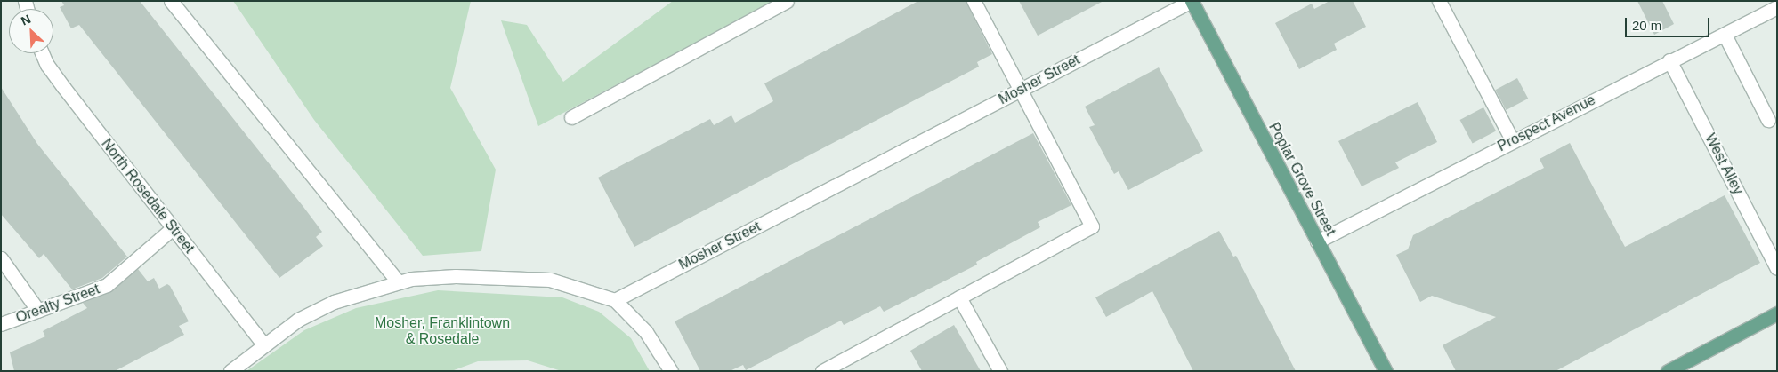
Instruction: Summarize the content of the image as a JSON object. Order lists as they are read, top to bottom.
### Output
{
  "streets": {
    "main road": ["Poplar Grove Street"],
    "street": [
      "Mosher Street",
      "Prospect Avenue",
      "West Alley",
      "North Rosedale Street",
      "Orealty Street"
    ]
  },
  "crossings": [
    ["Mosher Street", "Poplar Grove Street"],
    ["Prospect Avenue", "West Alley"],
    ["Prospect Avenue", "Poplar Grove Street"],
    ["North Rosedale Street", "Orealty Street"]
  ],
  "parks": ["Mosher, Franklintown & Rosedale"],
  "scale_bar": "20 m",
  "north": "top left"
}
